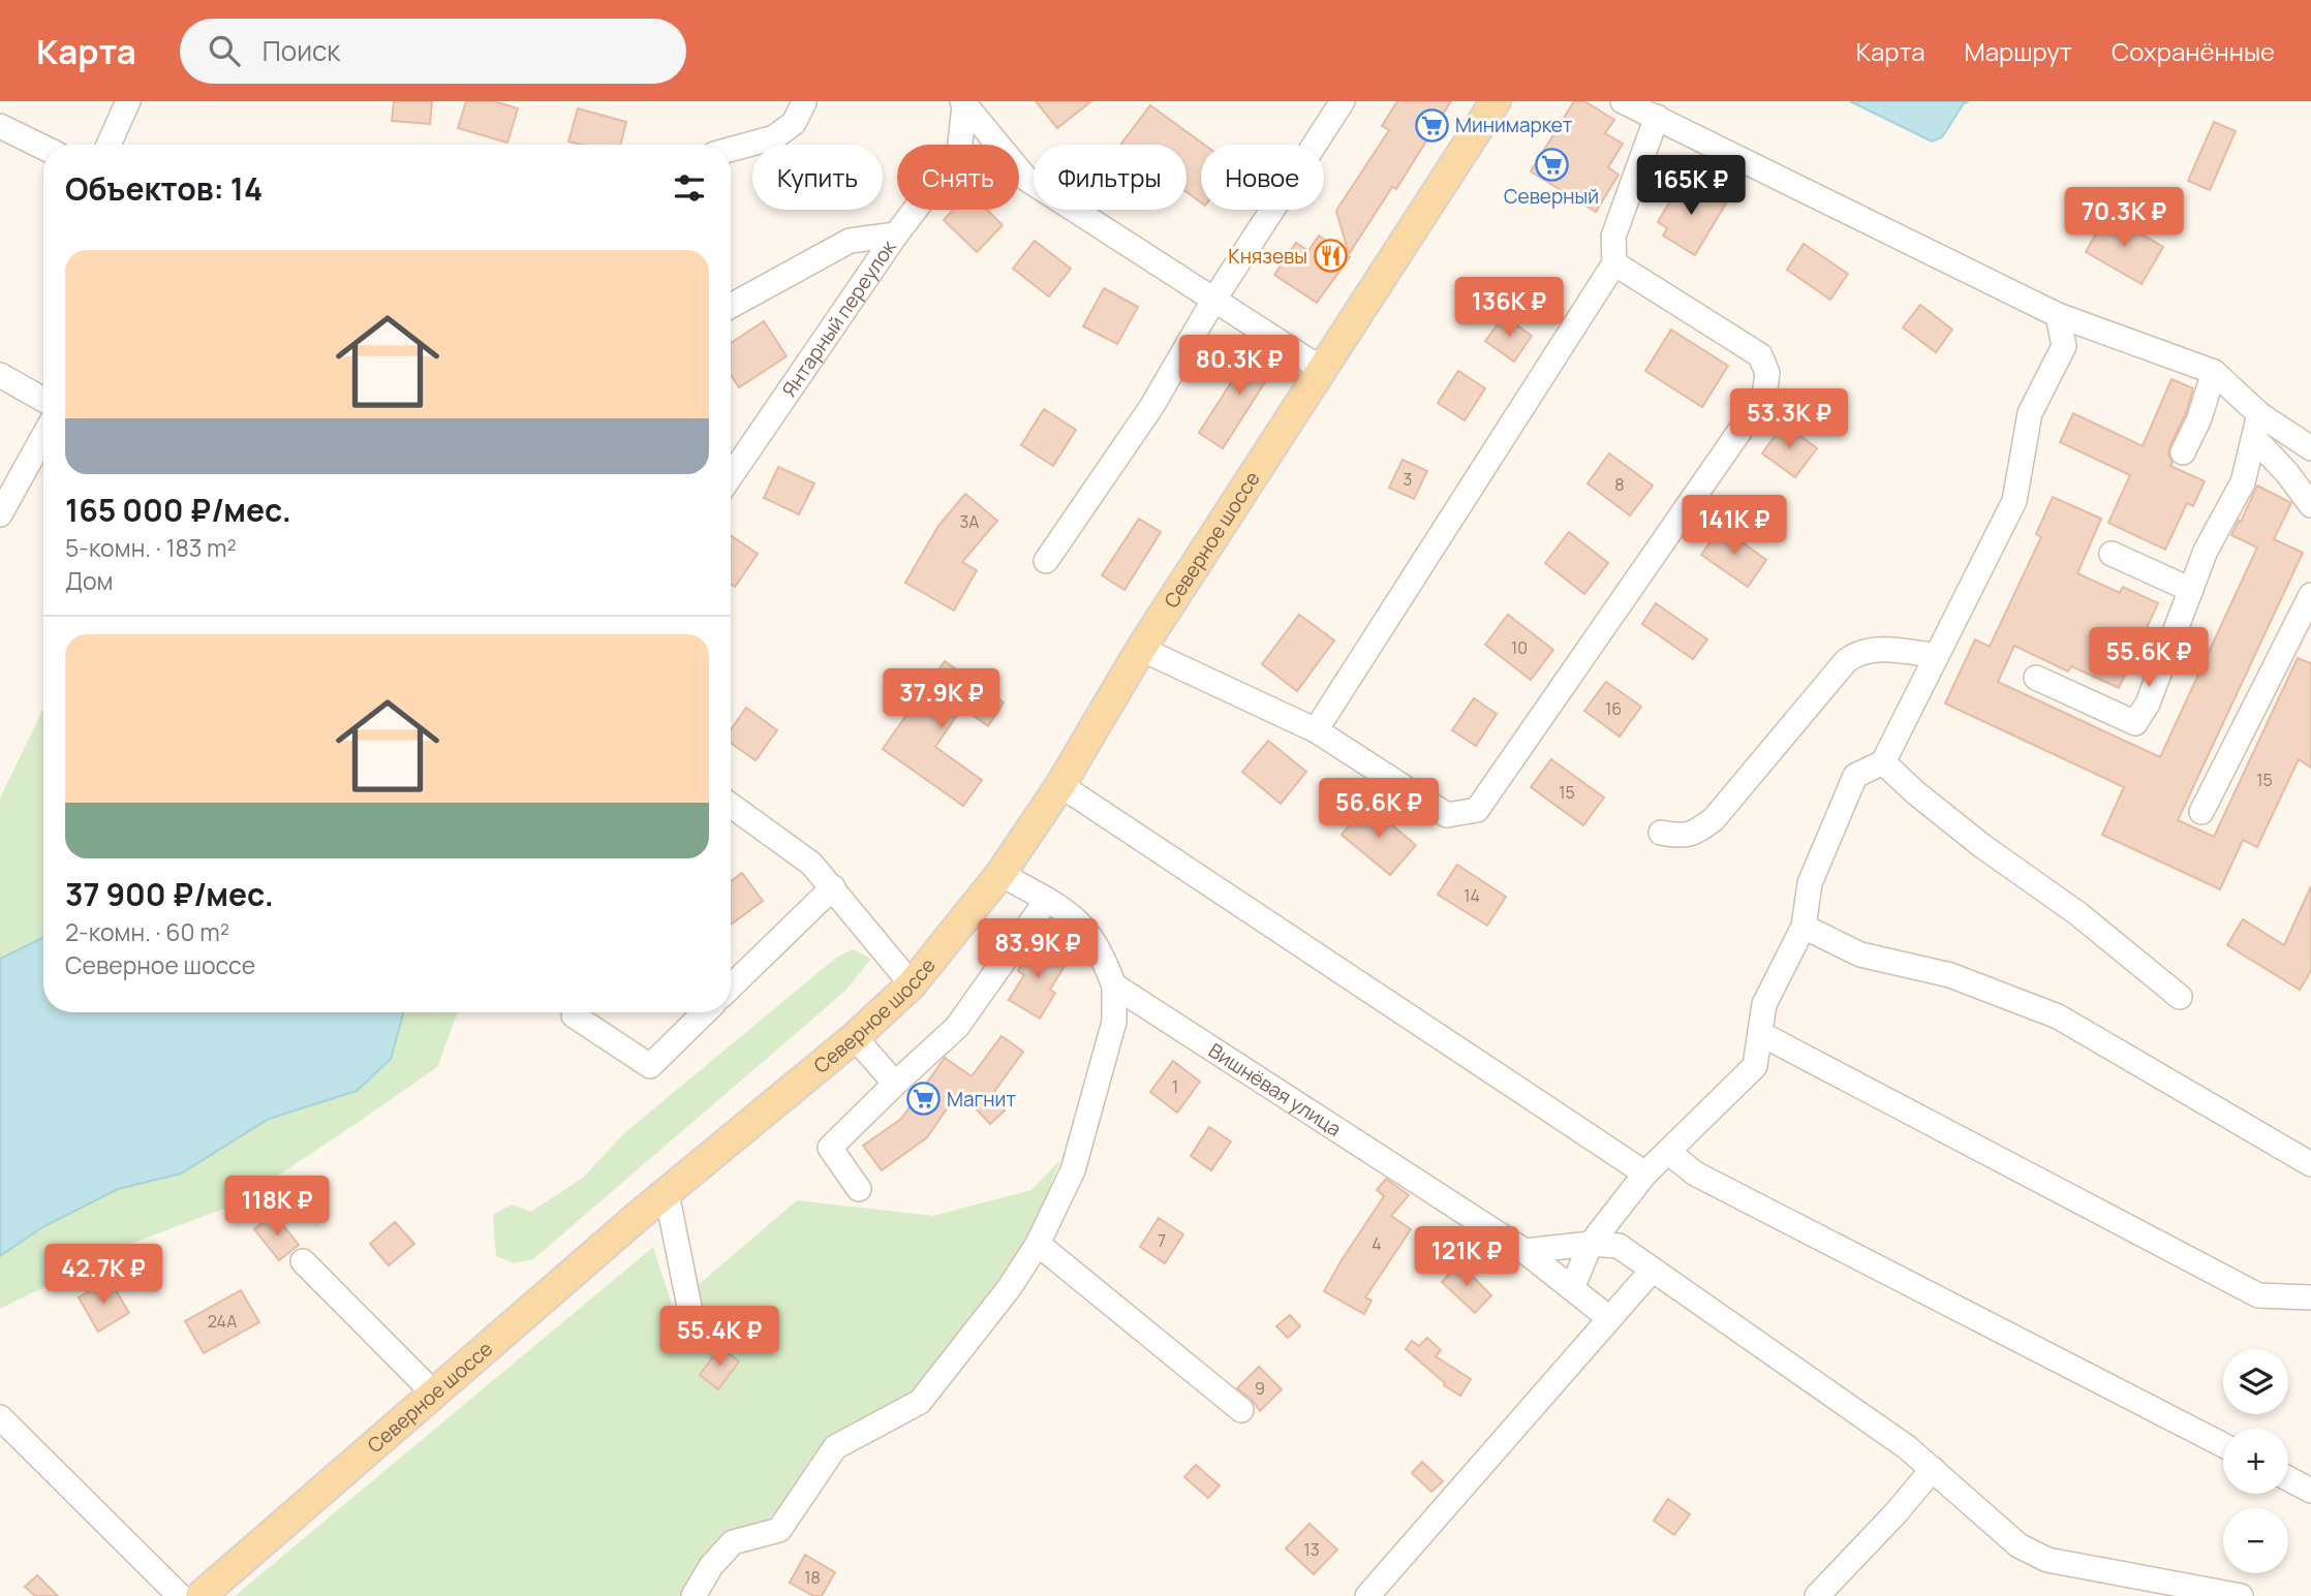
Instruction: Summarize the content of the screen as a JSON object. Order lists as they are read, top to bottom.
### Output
{
  "streets": {
    "main road": ["Северное шоссе"],
    "street": ["Янтарный переулок", "Вишнёвая улица"]
  },
  "places": {
    "supermarket": ["Минимаркет", "Северный", "Магнит"],
    "restaurant": ["Князевы"]
  },
  "house_numbers": [
    "3",
    "8",
    "3А",
    "10",
    "16",
    "15",
    "15",
    "14",
    "1",
    "7",
    "4",
    "24А",
    "9",
    "13",
    "18"
  ],
  "page": {
    "header": "Карта",
    "search": "Поиск",
    "nav": ["Карта", "Маршрут", "Сохранённые"],
    "chip": [
      "Купить",
      "Снять",
      "Фильтры",
      "Новое"
    ],
    "heading": "Объектов: 14",
    "price": [
      "165K ₽",
      "70.3K ₽",
      "136K ₽",
      "80.3K ₽",
      "53.3K ₽",
      "141K ₽",
      "55.6K ₽",
      "37.9K ₽",
      "56.6K ₽",
      "83.9K ₽",
      "118K ₽",
      "121K ₽",
      "42.7K ₽",
      "55.4K ₽"
    ],
    "list": [
      {
        "name": "165 000 ₽/мес.",
        "note": "5-комн. · 183 m² · Дом"
      },
      {
        "name": "37 900 ₽/мес.",
        "note": "2-комн. · 60 m² · Северное шоссе"
      }
    ],
    "map_buttons": ["+", "−"]
  }
}
